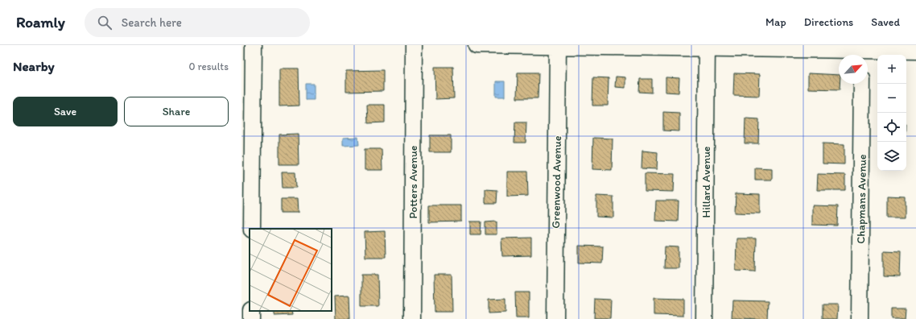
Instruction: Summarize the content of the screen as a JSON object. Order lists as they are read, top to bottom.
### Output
{
  "streets": {
    "street": [
      "Potters Avenue",
      "Greenwood Avenue",
      "Hillard Avenue",
      "Chapmans Avenue"
    ]
  },
  "north": "top right",
  "page": {
    "header": "Roamly",
    "search": "Search here",
    "nav": ["Map", "Directions", "Saved"],
    "heading": ["Nearby", "0 results"],
    "map_buttons": ["+", "−"],
    "buttons": ["Save", "Share"]
  }
}
